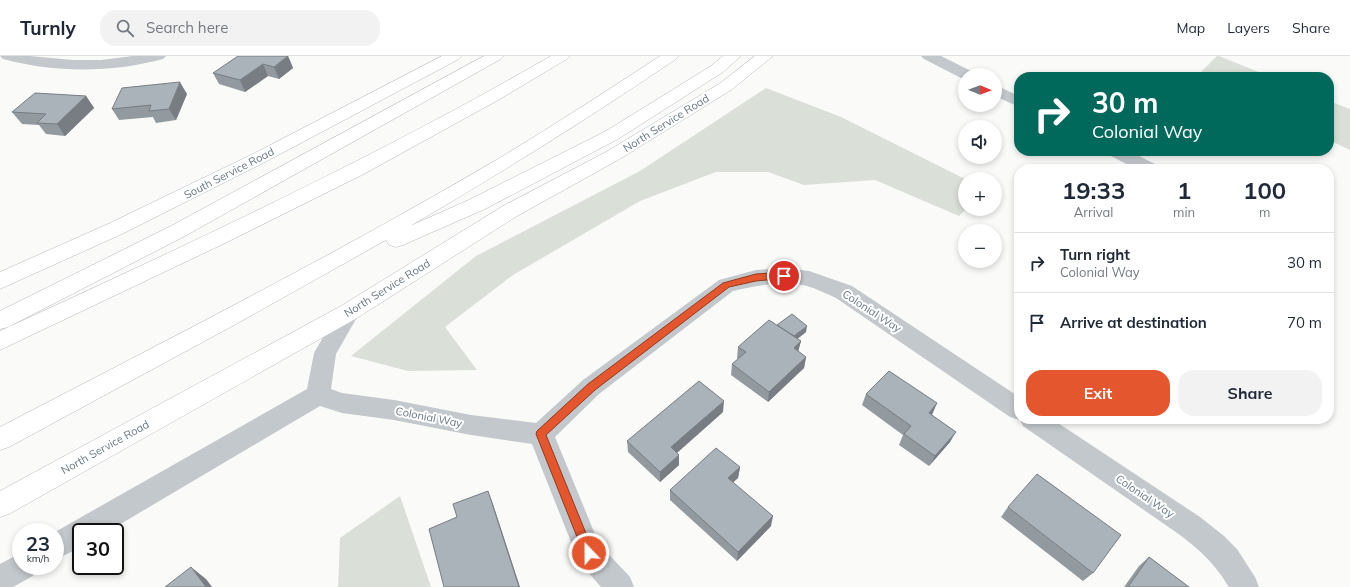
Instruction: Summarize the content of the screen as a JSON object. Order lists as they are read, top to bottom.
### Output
{
  "streets": {
    "main road": ["North Service Road", "South Service Road"],
    "street": ["Colonial Way"]
  },
  "north": "right",
  "page": {
    "header": "Turnly",
    "search": "Search here",
    "nav": ["Map", "Layers", "Share"],
    "map_buttons": ["+", "−"],
    "turn": ["30 m", "Colonial Way"],
    "eta": [
      "19:33",
      "Arrival",
      "1",
      "min",
      "100",
      "m"
    ],
    "list": [
      {
        "name": "Turn right",
        "note": "Colonial Way",
        "value": "30 m"
      },
      {
        "name": "Arrive at destination",
        "value": "70 m"
      }
    ],
    "buttons": ["Exit", "Share"],
    "speed": "23 km/h",
    "limit": "30"
  }
}
